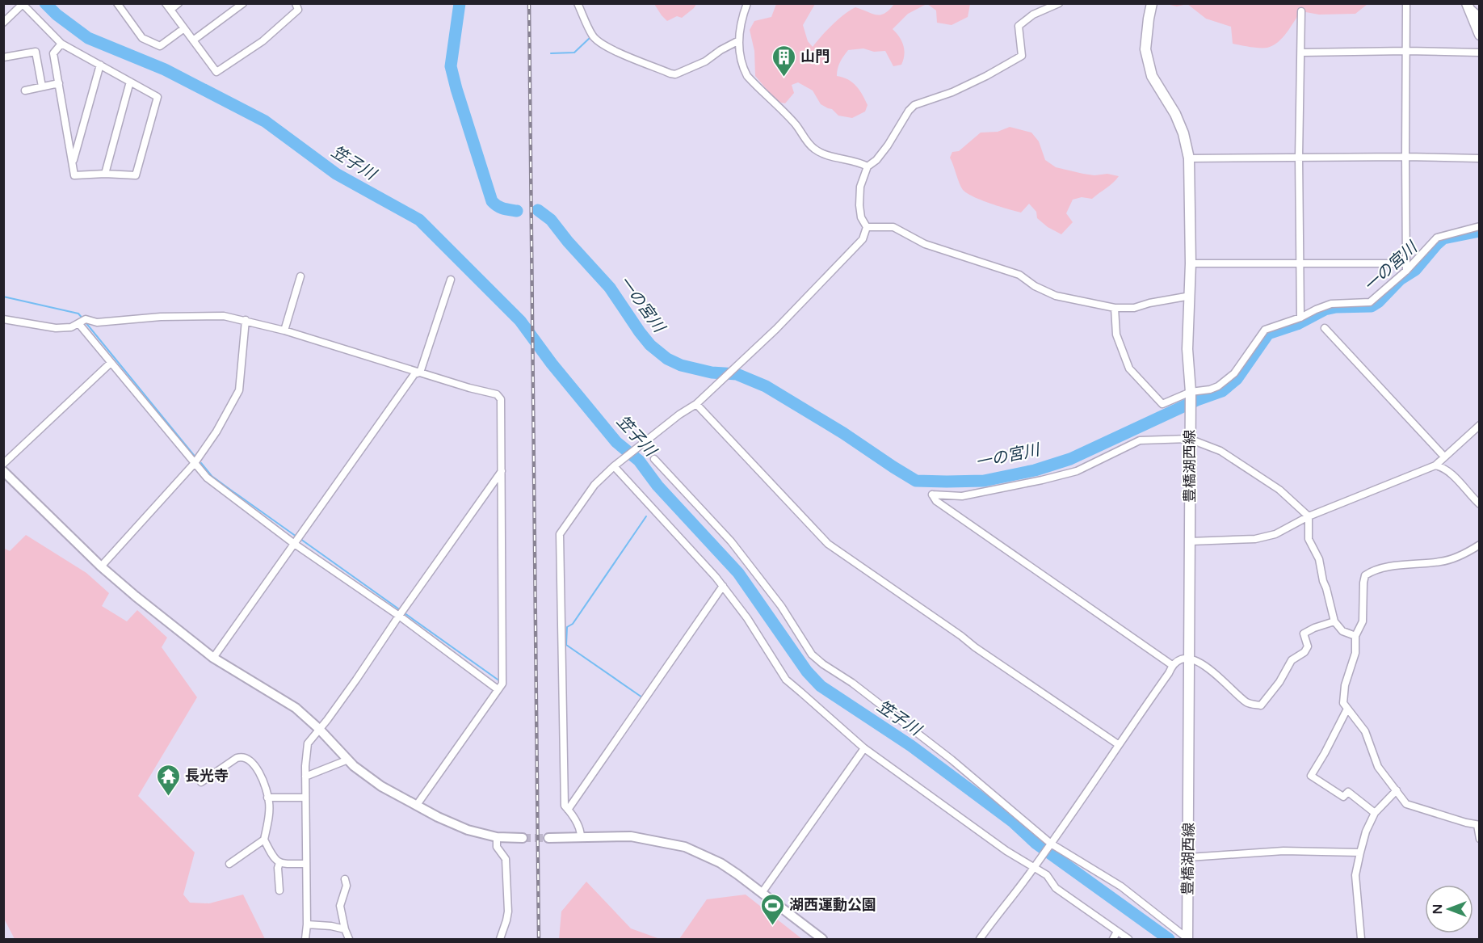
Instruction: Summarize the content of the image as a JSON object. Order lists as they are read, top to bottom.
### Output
{
  "streets": {
    "main road": ["豊橋湖西線"]
  },
  "water": ["笠子川", "一の宮川"],
  "places": {
    "building": ["山門"],
    "temple": ["長光寺"],
    "sports": ["湖西運動公園"]
  },
  "north": "left"
}
